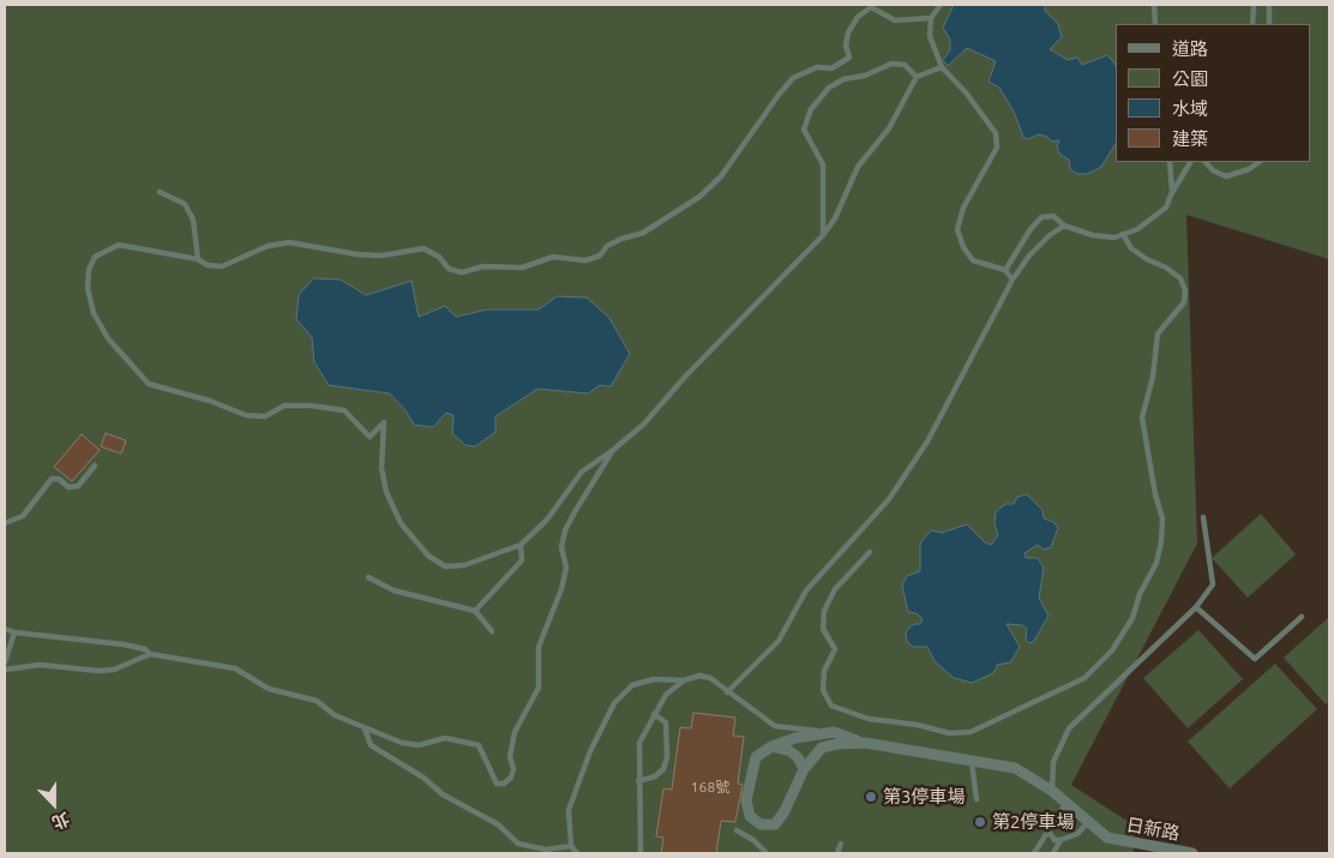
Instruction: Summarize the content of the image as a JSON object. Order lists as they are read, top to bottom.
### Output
{
  "streets": {
    "street": ["日新路"]
  },
  "places": ["第3停車場", "第2停車場"],
  "house_numbers": ["168號"],
  "legend": [
    "道路",
    "公園",
    "水域",
    "建築"
  ],
  "north": "bottom"
}
